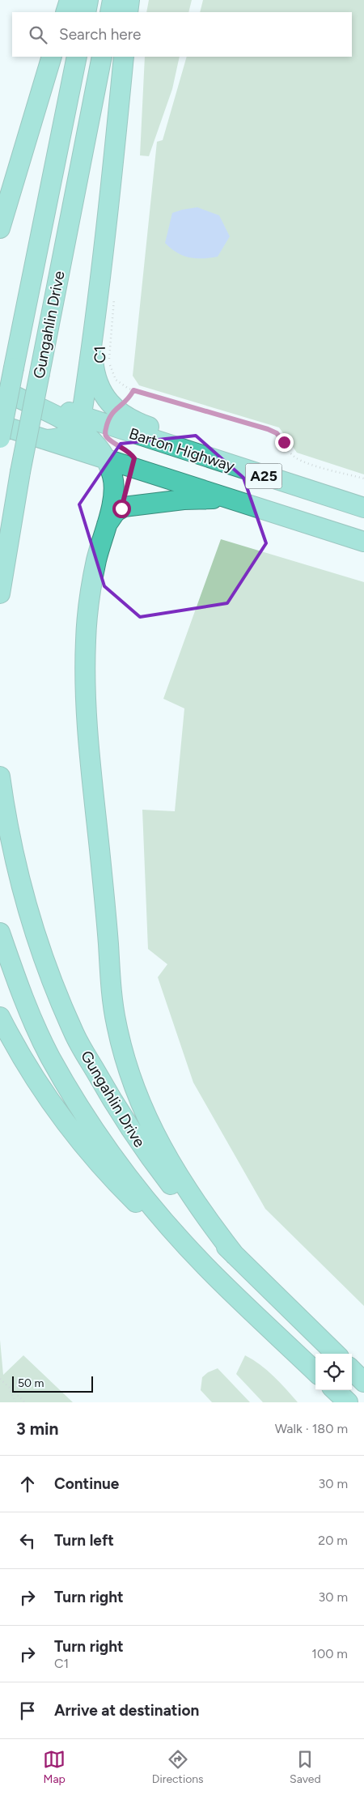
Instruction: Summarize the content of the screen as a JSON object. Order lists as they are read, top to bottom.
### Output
{
  "streets": {
    "highway": ["Gungahlin Drive", "Barton Highway", "A25"],
    "path": ["C1"]
  },
  "scale_bar": "50 m",
  "page": {
    "search": "Search here",
    "scale": "50 m",
    "heading": ["3 min", "Walk · 180 m"],
    "list": [
      ["Continue", "30 m"],
      ["Turn left", "20 m"],
      ["Turn right", "30 m"],
      ["Turn right", "C1", "100 m"],
      "Arrive at destination"
    ],
    "nav": ["Map", "Directions", "Saved"]
  }
}
